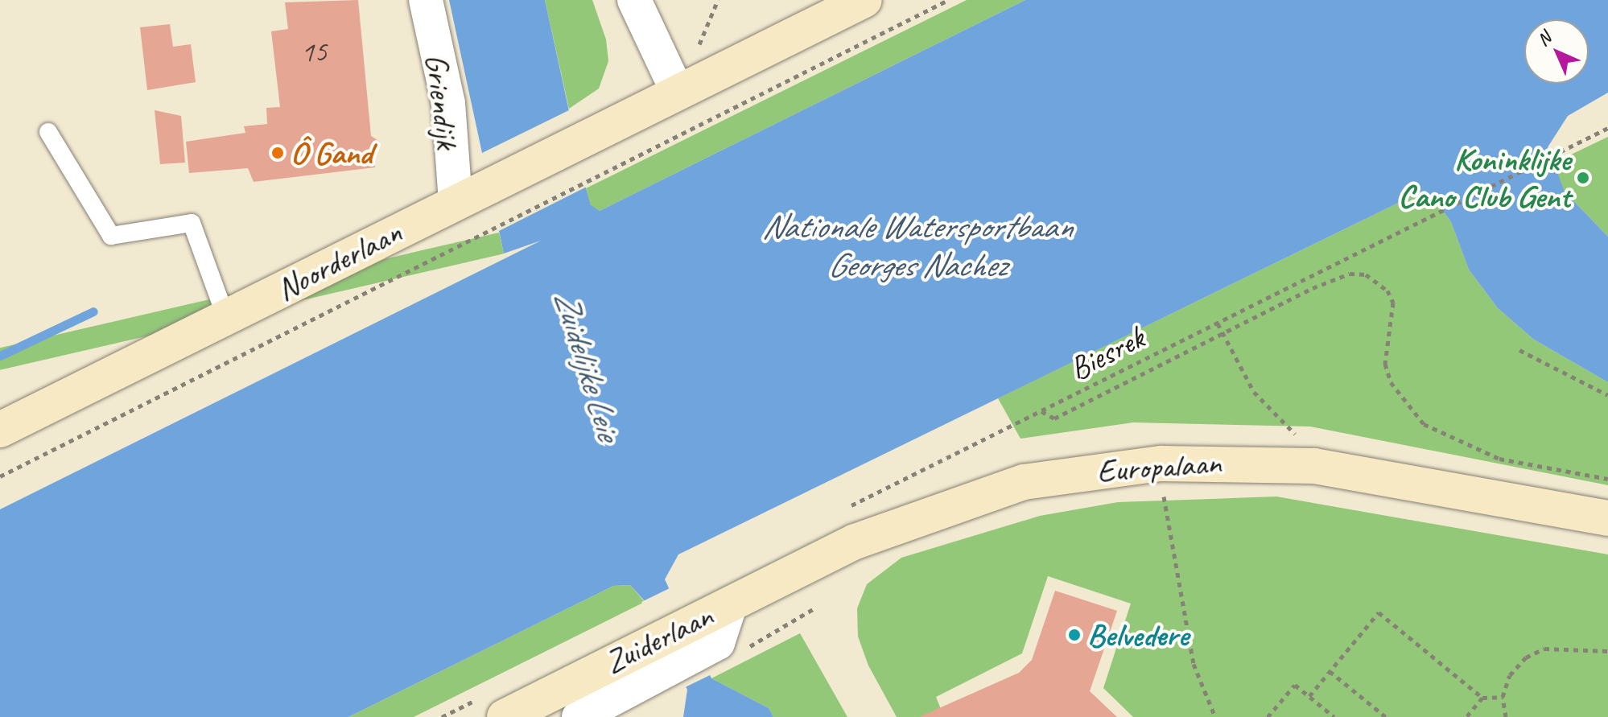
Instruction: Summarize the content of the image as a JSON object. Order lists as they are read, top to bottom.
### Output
{
  "streets": {
    "street": [
      "Griendijk",
      "Noorderlaan",
      "Europalaan",
      "Zuiderlaan"
    ],
    "path": ["Biesrek"]
  },
  "crossings": [
    ["Griendijk", "Noorderlaan"],
    ["Europalaan", "Zuiderlaan"]
  ],
  "water": ["Nationale Watersportbaan Georges Nachez", "Zuidelijke Leie"],
  "places": ["Ô Gand", "Koninklijke Cano Club Gent", "Belvedere"],
  "house_numbers": ["15"],
  "north": "top left"
}
